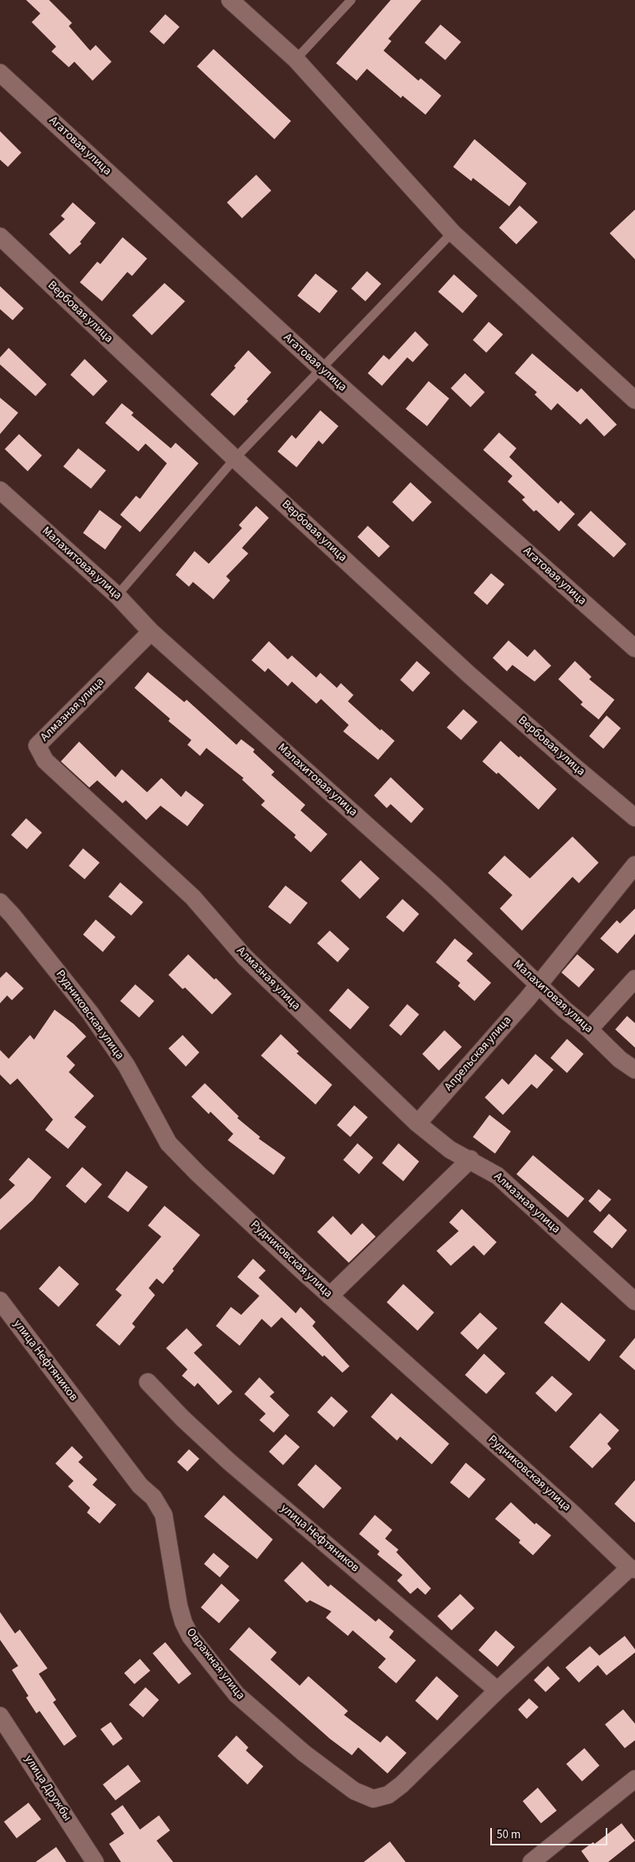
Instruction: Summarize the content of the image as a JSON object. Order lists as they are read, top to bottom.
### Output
{
  "streets": {
    "street": [
      "Агатовая улица",
      "Вербовая улица",
      "Малахитовая улица",
      "Алмазная улица",
      "Рудниковская улица",
      "Апрельская улица",
      "улица Нефтяников",
      "Овражная улица",
      "улица Дружбы"
    ]
  },
  "crossings": [
    ["Малахитовая улица", "Алмазная улица"],
    ["Малахитовая улица", "Апрельская улица"],
    ["Алмазная улица", "Апрельская улица"],
    ["улица Нефтяников", "Овражная улица"]
  ],
  "scale_bar": "50 m"
}
